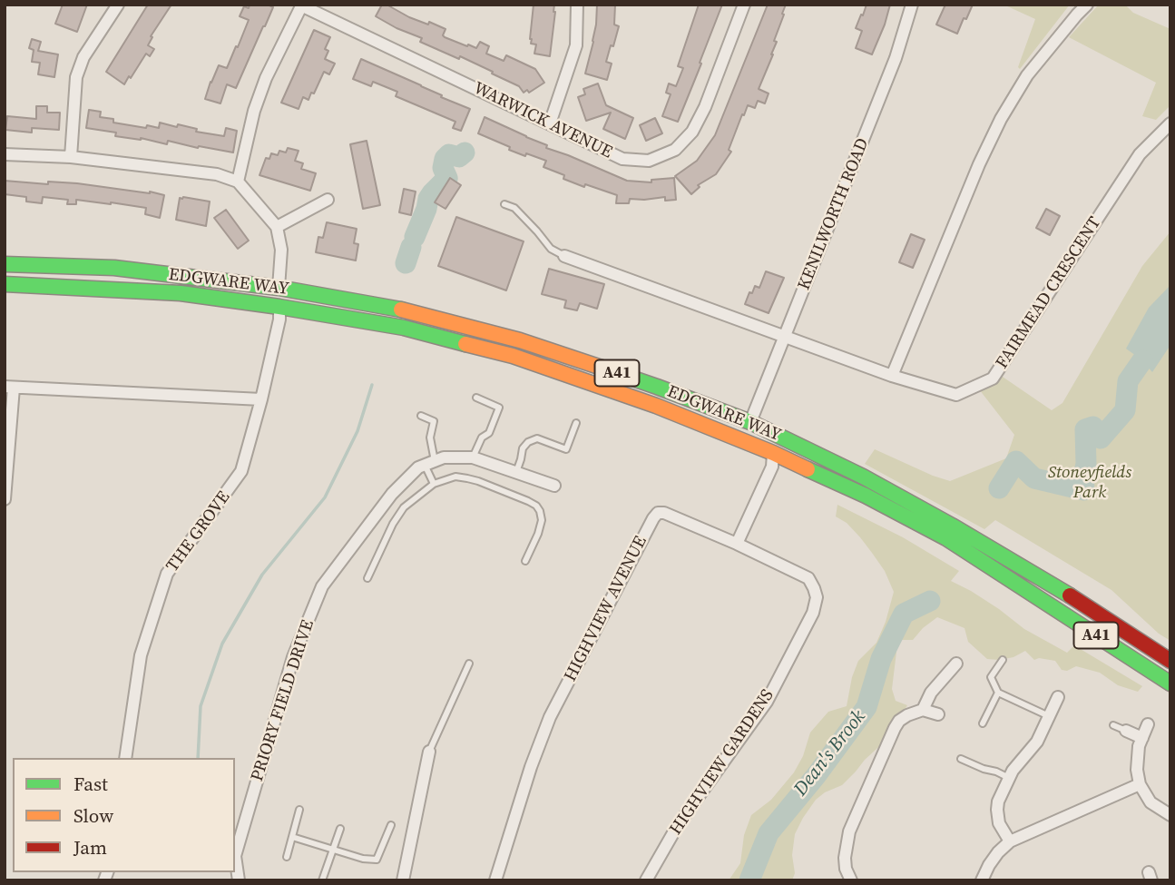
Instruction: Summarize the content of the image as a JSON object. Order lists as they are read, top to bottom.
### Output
{
  "streets": {
    "highway": ["EDGWARE WAY", "A41"],
    "street": [
      "WARWICK AVENUE",
      "KENILWORTH ROAD",
      "FAIRMEAD CRESCENT",
      "THE GROVE",
      "HIGHVIEW AVENUE",
      "PRIORY FIELD DRIVE",
      "HIGHVIEW GARDENS"
    ]
  },
  "crossings": [
    ["KENILWORTH ROAD", "EDGWARE WAY"],
    ["KENILWORTH ROAD", "FAIRMEAD CRESCENT"],
    ["EDGWARE WAY", "THE GROVE"],
    ["HIGHVIEW AVENUE", "HIGHVIEW GARDENS"]
  ],
  "water": ["Dean's Brook"],
  "parks": ["Stoneyfields Park"],
  "legend": ["Fast", "Slow", "Jam"]
}
